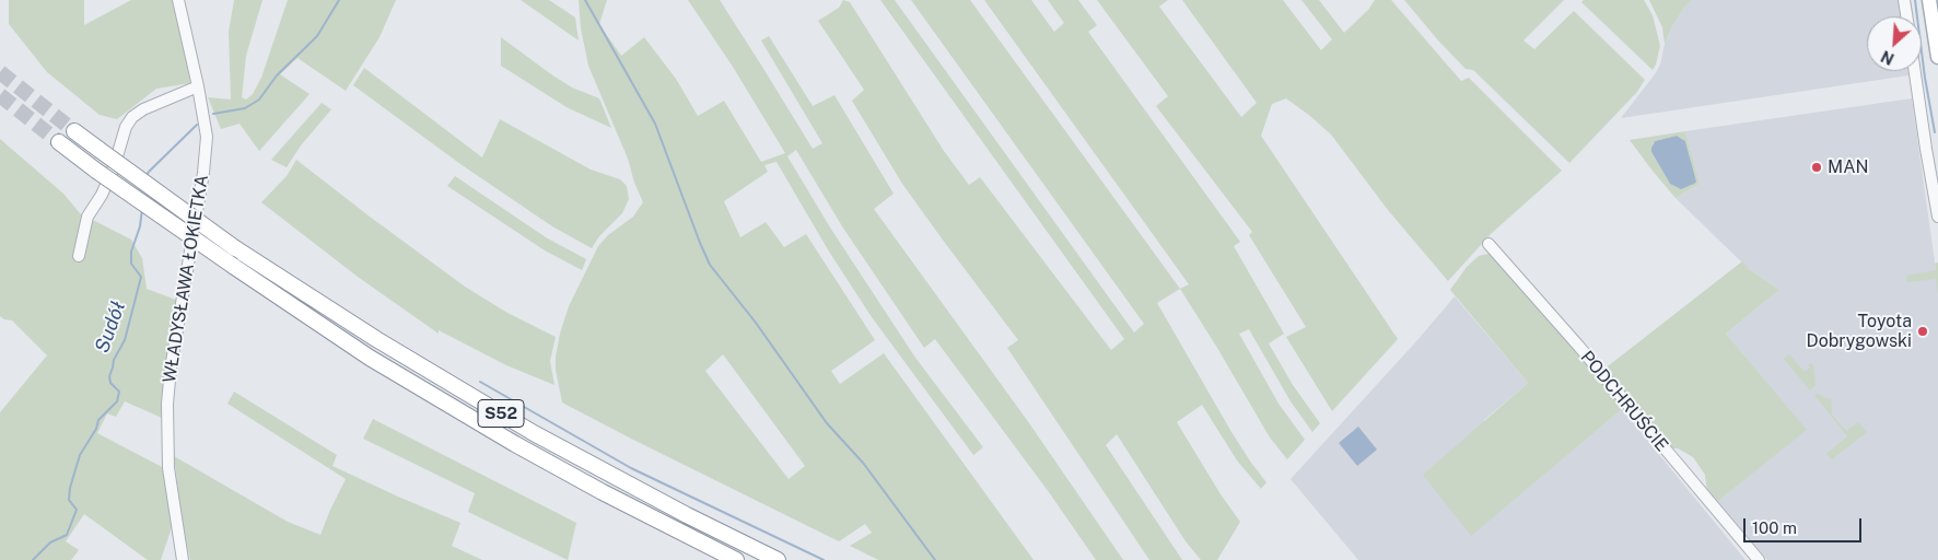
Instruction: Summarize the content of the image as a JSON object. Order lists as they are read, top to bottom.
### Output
{
  "streets": {
    "highway": ["S52"],
    "street": ["WŁADYSŁAWA ŁOKIETKA", "PODCHRUŚCIE"]
  },
  "water": ["Sudół"],
  "places": ["MAN", "Toyota Dobrygowski"],
  "scale_bar": "100 m",
  "north": "bottom left"
}
